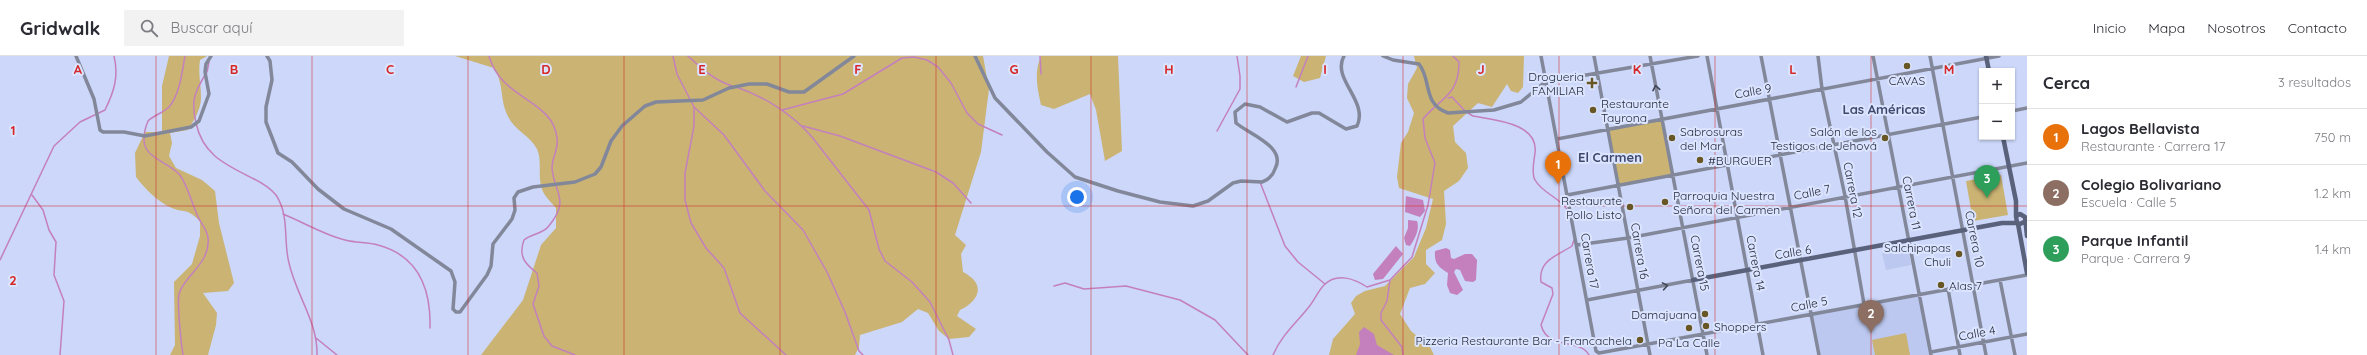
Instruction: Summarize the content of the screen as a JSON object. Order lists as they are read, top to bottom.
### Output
{
  "streets": {
    "street": [
      "Calle 9",
      "Carrera 12",
      "Calle 7",
      "Carrera 11",
      "Carrera 10",
      "Carrera 16",
      "Calle 6",
      "Carrera 17",
      "Carrera 15",
      "Carrera 14",
      "Calle 5",
      "Calle 4"
    ]
  },
  "crossings": [
    ["Calle 9", "Carrera 12"],
    ["Calle 9", "Carrera 11"],
    ["Calle 9", "Carrera 10"],
    ["Calle 9", "Carrera 16"],
    ["Calle 9", "Carrera 17"],
    ["Calle 9", "Carrera 15"],
    ["Calle 9", "Carrera 14"],
    ["Carrera 12", "Calle 7"],
    ["Carrera 12", "Calle 6"],
    ["Carrera 12", "Calle 5"],
    ["Calle 7", "Carrera 11"],
    ["Calle 7", "Carrera 10"],
    ["Calle 7", "Carrera 16"],
    ["Calle 7", "Carrera 17"],
    ["Calle 7", "Carrera 15"],
    ["Calle 7", "Carrera 14"],
    ["Carrera 11", "Calle 6"],
    ["Carrera 11", "Calle 5"],
    ["Carrera 11", "Calle 4"],
    ["Carrera 10", "Calle 6"],
    ["Carrera 10", "Calle 5"],
    ["Carrera 10", "Calle 4"],
    ["Carrera 16", "Calle 6"],
    ["Carrera 16", "Calle 5"],
    ["Calle 6", "Carrera 17"],
    ["Calle 6", "Carrera 15"],
    ["Calle 6", "Carrera 14"],
    ["Carrera 17", "Calle 5"],
    ["Carrera 15", "Calle 5"],
    ["Carrera 14", "Calle 5"]
  ],
  "districts": ["Las Américas", "El Carmen"],
  "places": {
    "other": [
      "CAVAS",
      "Restaurante Tayrona",
      "Sabrosuras del Mar",
      "Salón de los Testigos de Jehová",
      "#BURGUER",
      "Parroquia Nuestra Señora del Carmen",
      "Restaurate Pollo Listo",
      "Salchipapas Chuli",
      "Alas 7",
      "Damajuana",
      "Shoppers",
      "Pa La Calle",
      "Pizzeria Restaurante Bar - Francachela"
    ],
    "health": ["Drogueria FAMILIAR"]
  },
  "page": {
    "header": "Gridwalk",
    "search": "Buscar aquí",
    "nav": [
      "Inicio",
      "Mapa",
      "Nosotros",
      "Contacto"
    ],
    "heading": ["Cerca", "3 resultados"],
    "map_buttons": ["+", "−"],
    "list": [
      {
        "mark": "1",
        "name": "Lagos Bellavista",
        "note": "Restaurante · Carrera 17",
        "value": "750 m"
      },
      {
        "mark": "2",
        "name": "Colegio Bolivariano",
        "note": "Escuela · Calle 5",
        "value": "1.2 km"
      },
      {
        "mark": "3",
        "name": "Parque Infantil",
        "note": "Parque · Carrera 9",
        "value": "1.4 km"
      }
    ],
    "pins": ["1", "3", "2"]
  },
  "grid": {
    "columns": [
      "A",
      "B",
      "C",
      "D",
      "E",
      "F",
      "G",
      "H",
      "I",
      "J",
      "K",
      "L",
      "M"
    ],
    "rows": ["1", "2"]
  }
}
